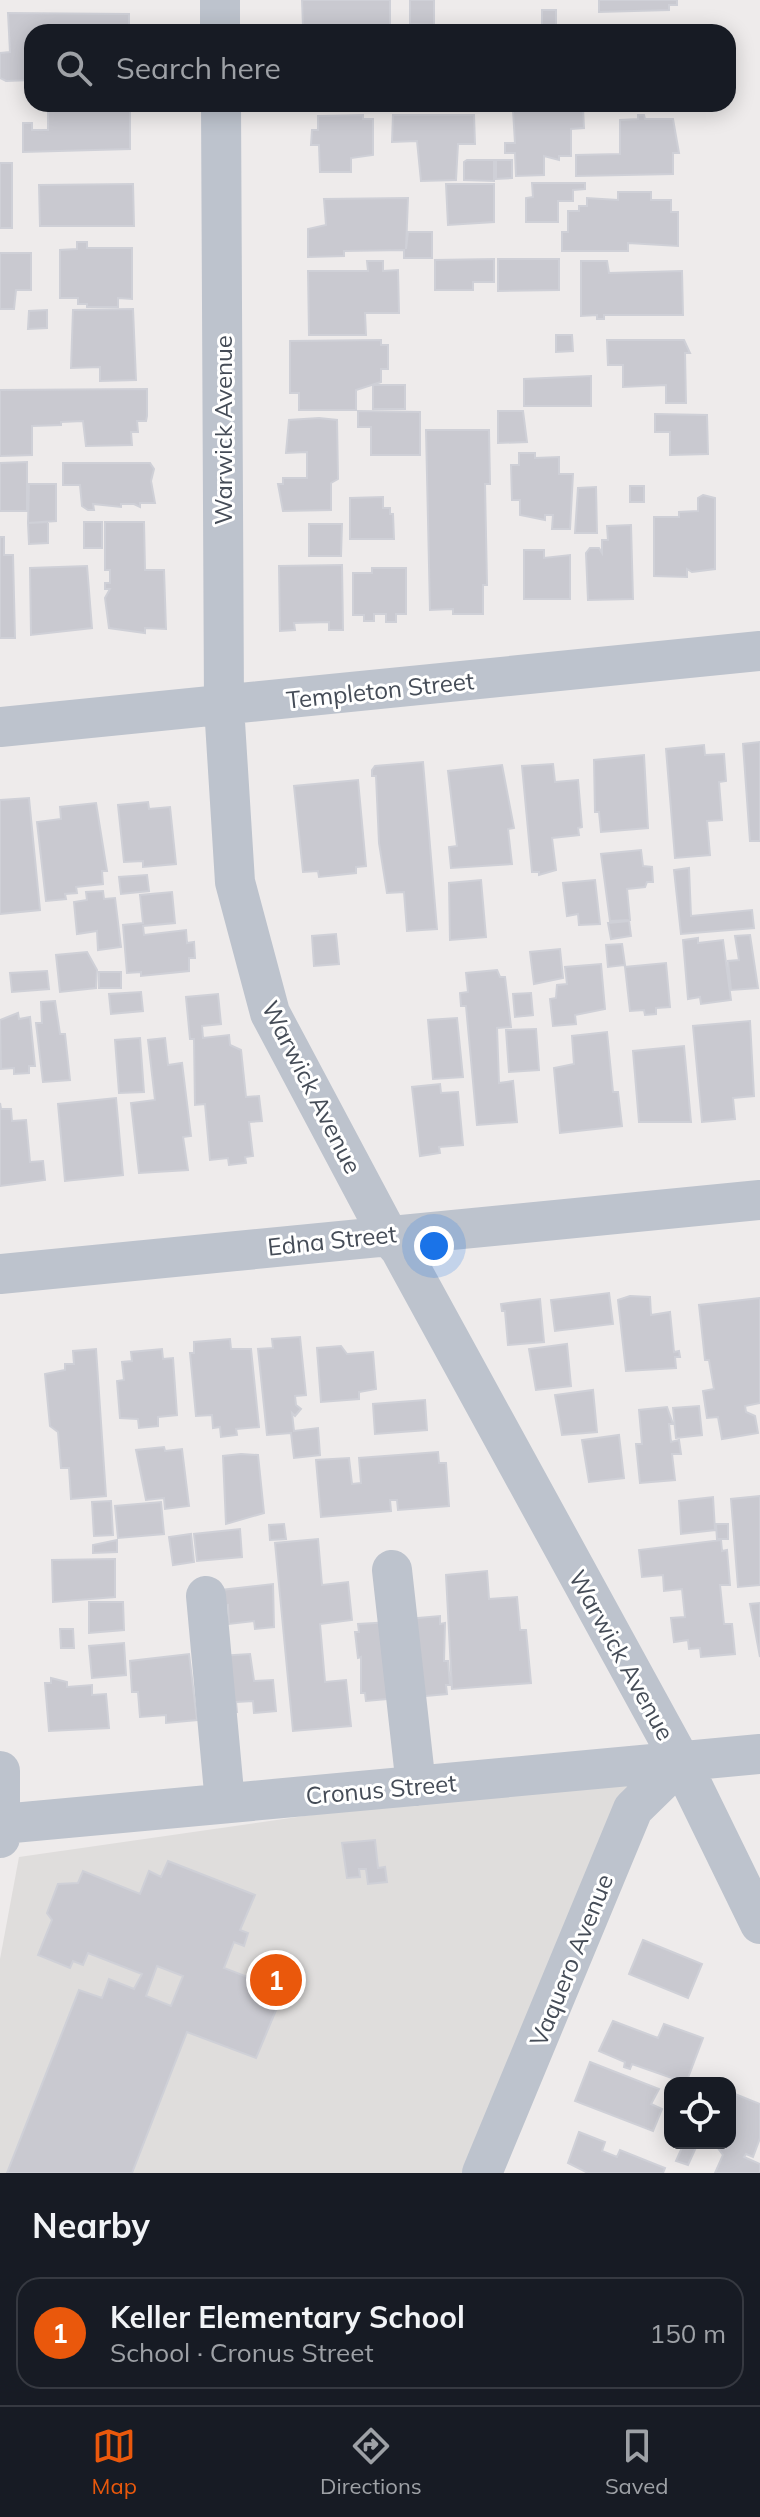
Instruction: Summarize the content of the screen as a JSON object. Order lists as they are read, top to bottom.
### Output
{
  "streets": {
    "street": [
      "Warwick Avenue",
      "Templeton Street",
      "Edna Street",
      "Cronus Street",
      "Vaquero Avenue"
    ]
  },
  "crossings": [
    ["Warwick Avenue", "Templeton Street"],
    ["Warwick Avenue", "Edna Street"],
    ["Warwick Avenue", "Cronus Street"],
    ["Warwick Avenue", "Vaquero Avenue"],
    ["Cronus Street", "Vaquero Avenue"]
  ],
  "page": {
    "search": "Search here",
    "pins": "1",
    "heading": "Nearby",
    "list": [
      {
        "mark": "1",
        "name": "Keller Elementary School",
        "note": "School · Cronus Street",
        "value": "150 m"
      }
    ],
    "nav": ["Map", "Directions", "Saved"]
  }
}
